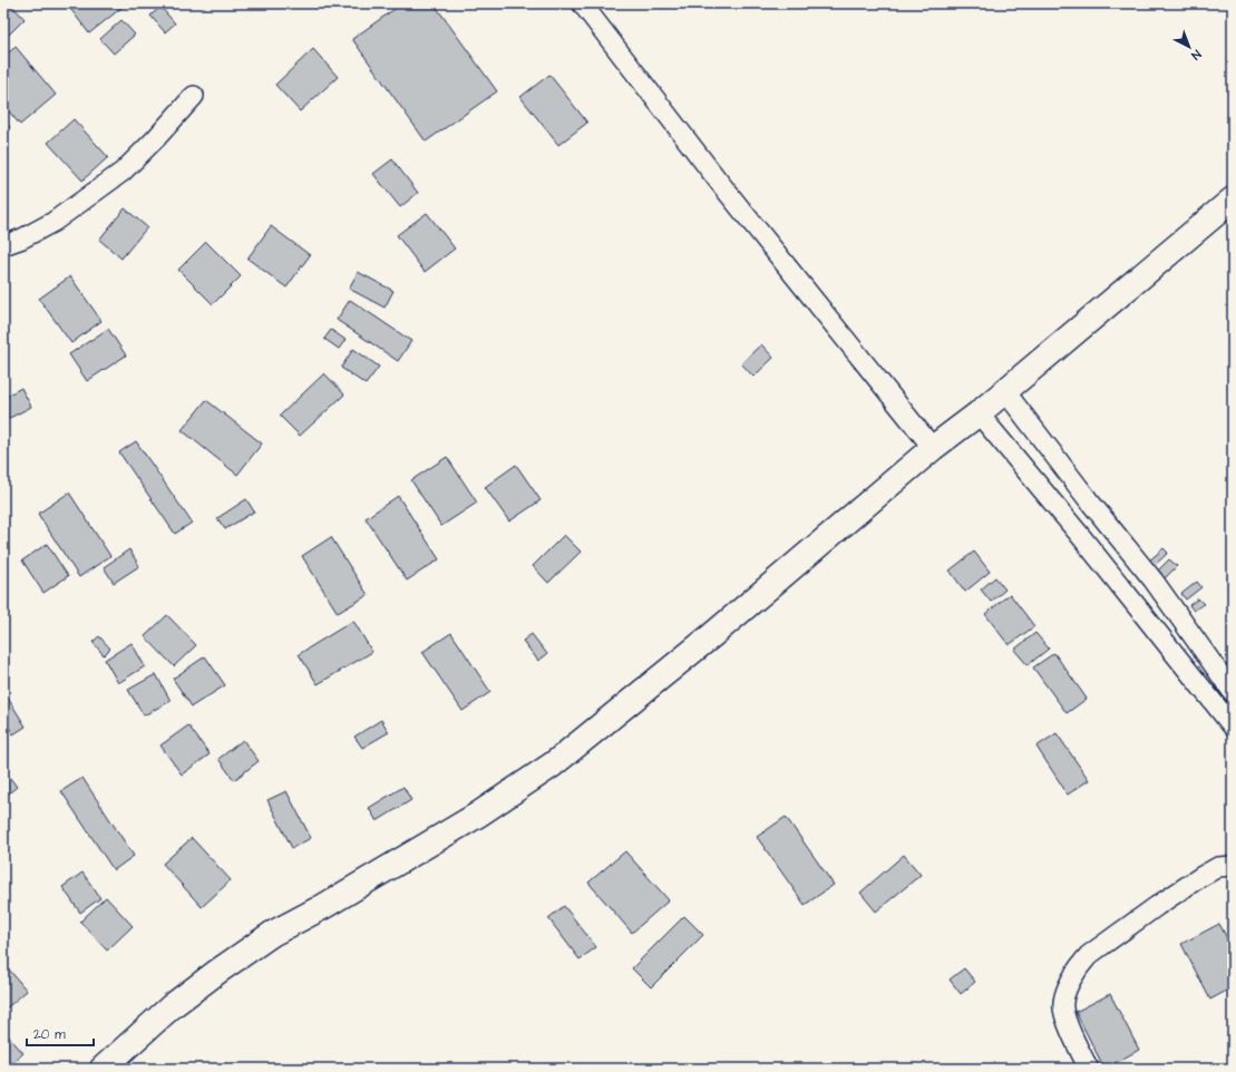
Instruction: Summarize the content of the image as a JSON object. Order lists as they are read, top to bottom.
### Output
{
  "scale_bar": "20 m",
  "north": "bottom right"
}
